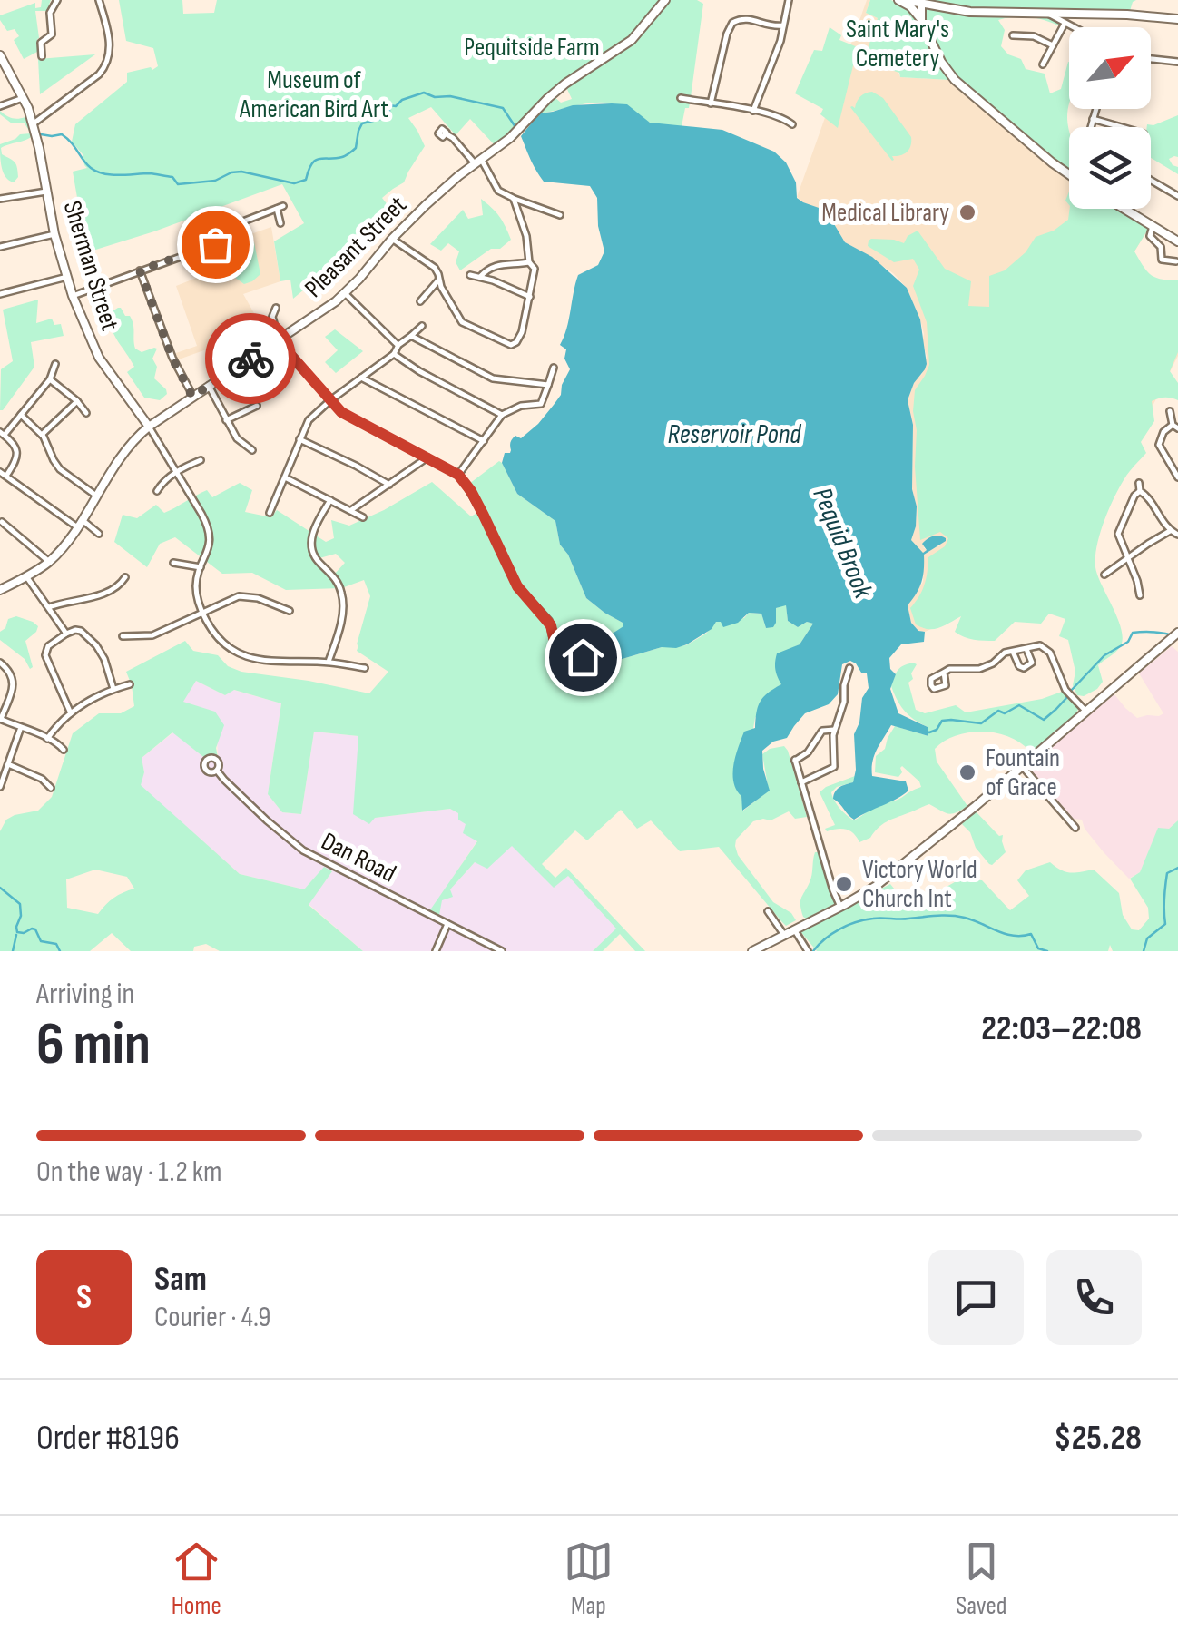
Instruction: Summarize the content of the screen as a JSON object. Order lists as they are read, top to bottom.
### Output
{
  "streets": {
    "main road": ["Pleasant Street", "Sherman Street"],
    "street": ["Dan Road"]
  },
  "crossings": [
    ["Pleasant Street", "Sherman Street"]
  ],
  "water": ["Reservoir Pond", "Pequid Brook"],
  "parks": ["Saint Mary's Cemetery", "Pequitside Farm", "Museum of American Bird Art"],
  "places": ["Medical Library", "Fountain of Grace", "Victory World Church Int"],
  "north": "top right",
  "page": {
    "heading": ["6 min", "Arriving in", "22:03–22:08"],
    "panel": [
      "Sam",
      "Courier · 4.9",
      "Order #8196",
      "$25.28"
    ],
    "bar": "On the way · 1.2 km",
    "round": "S",
    "tabs": ["Home", "Map", "Saved"]
  }
}
